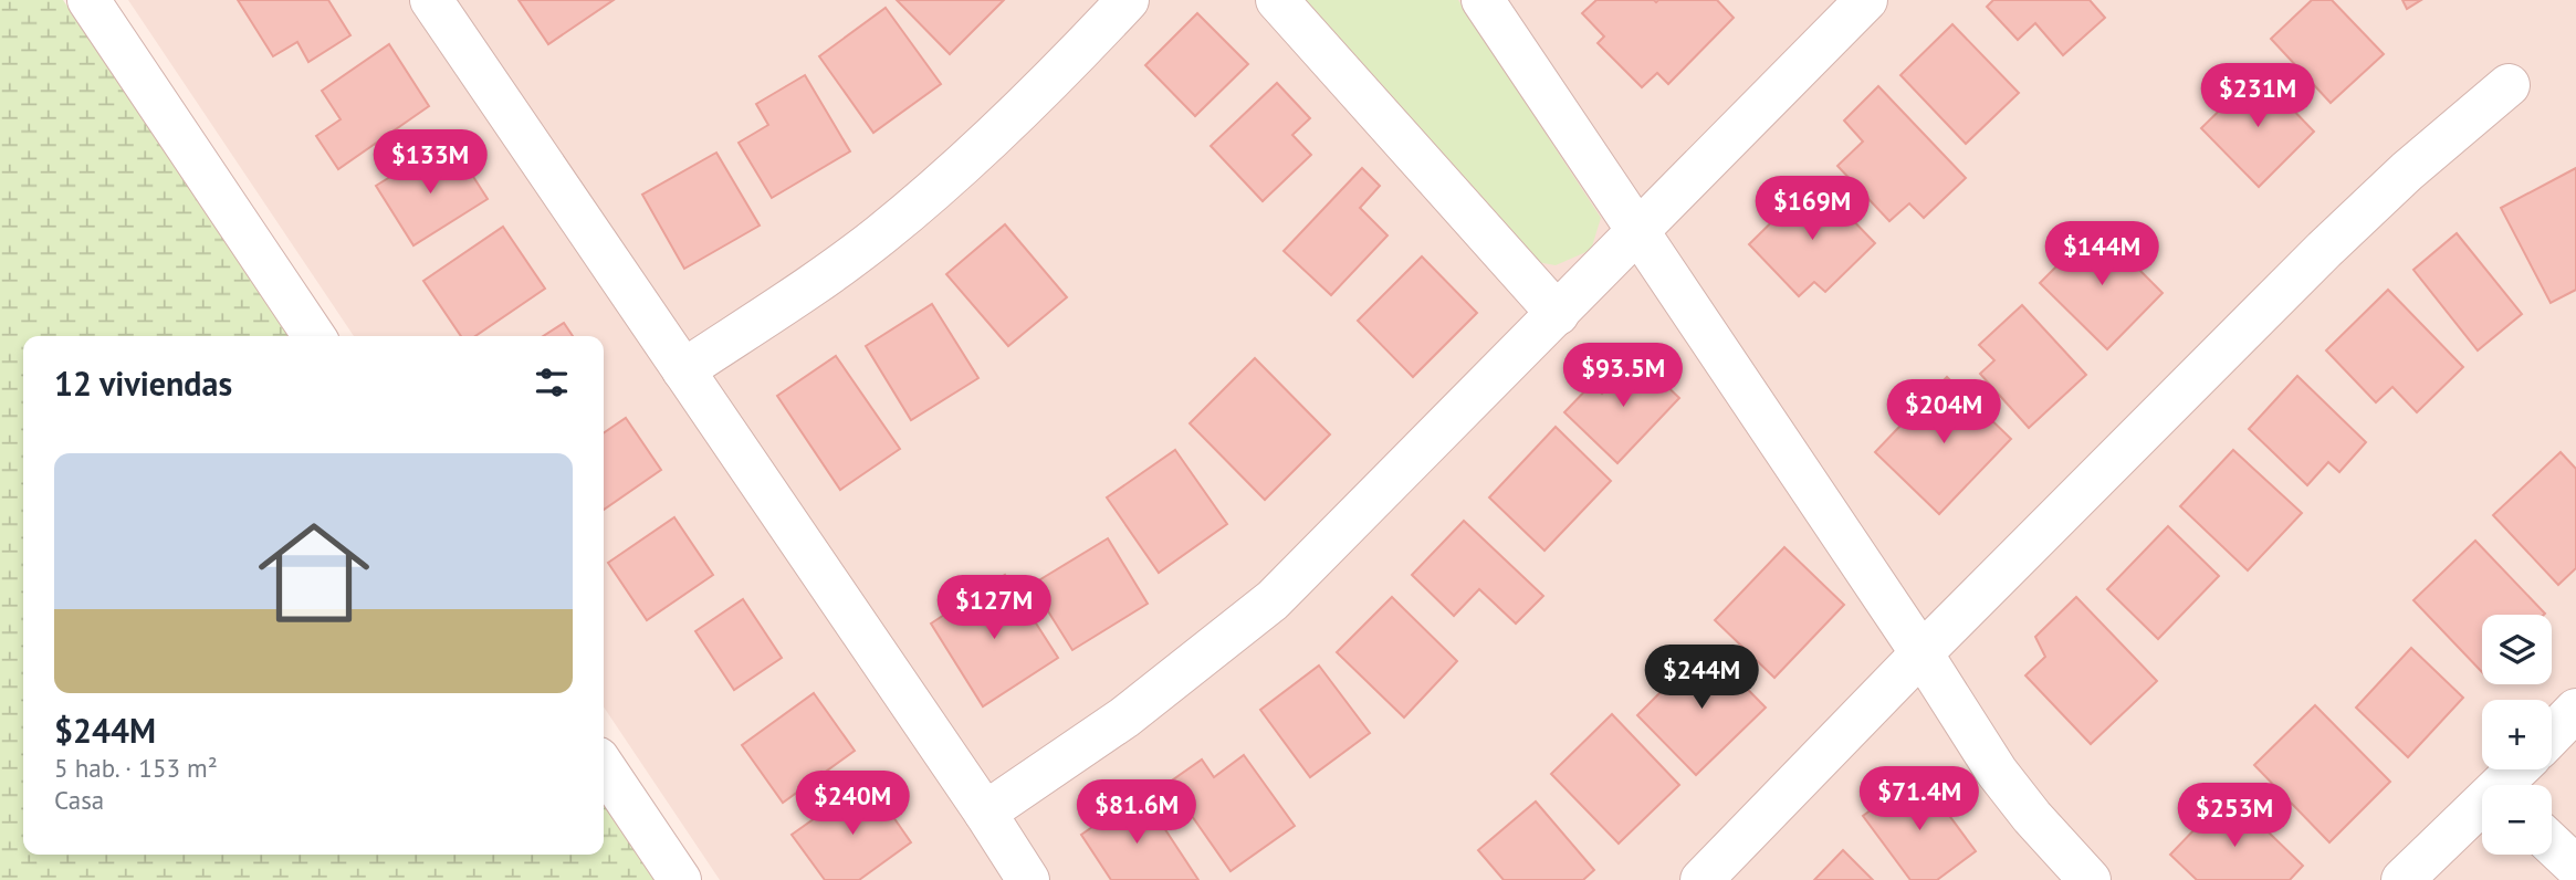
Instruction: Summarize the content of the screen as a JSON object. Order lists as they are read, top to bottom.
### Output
{
  "page": {
    "price": [
      "$231M",
      "$133M",
      "$169M",
      "$144M",
      "$93.5M",
      "$204M",
      "$127M",
      "$244M",
      "$71.4M",
      "$240M",
      "$81.6M",
      "$253M"
    ],
    "heading": "12 viviendas",
    "list": [
      {
        "name": "$244M",
        "note": "5 hab. · 153 m² · Casa"
      }
    ],
    "map_buttons": ["+", "−"]
  }
}
